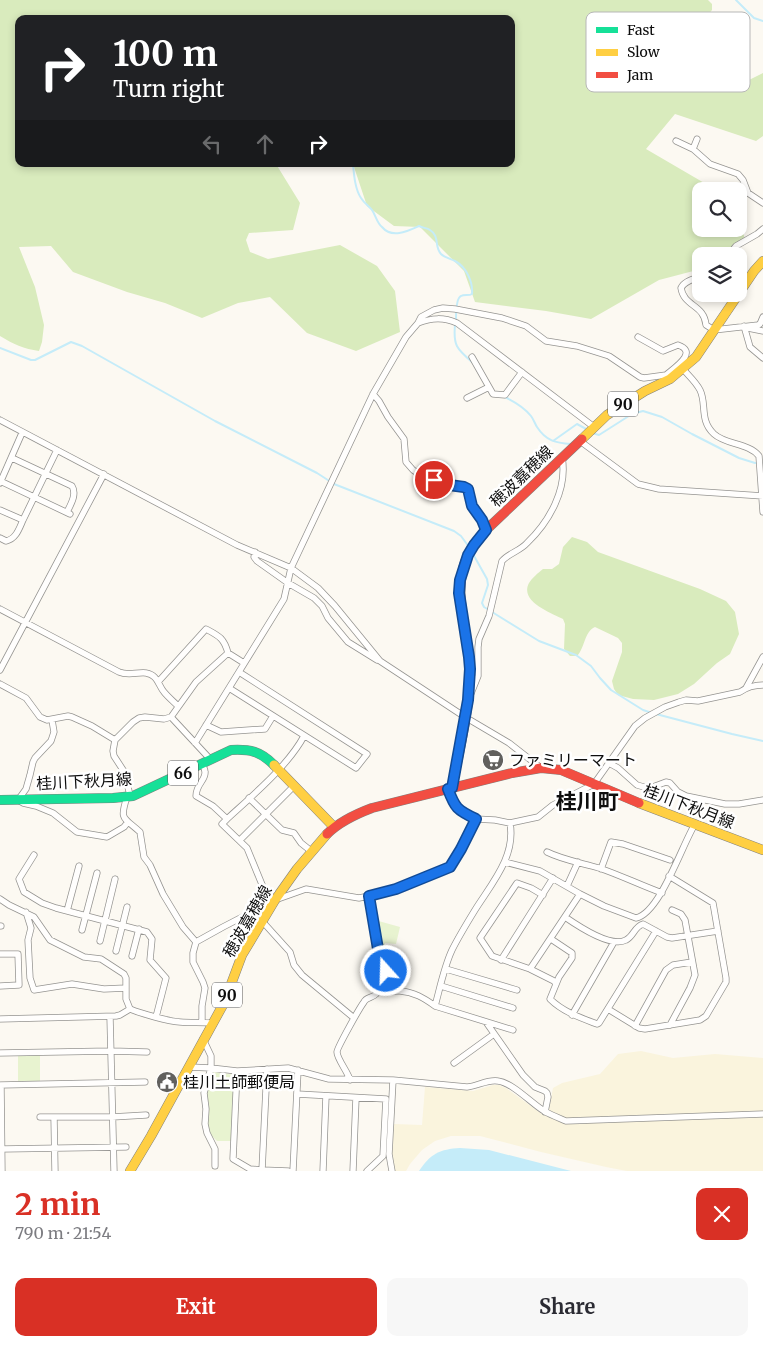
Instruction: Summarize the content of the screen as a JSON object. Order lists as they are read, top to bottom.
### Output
{
  "streets": {
    "main road": [
      "90",
      "穂波嘉穂線",
      "66",
      "桂川下秋月線"
    ]
  },
  "crossings": [
    ["穂波嘉穂線", "桂川下秋月線"]
  ],
  "districts": ["桂川町"],
  "places": {
    "supermarket": ["ファミリーマート"],
    "public building": ["桂川土師郵便局"]
  },
  "legend": ["Fast", "Slow", "Jam"],
  "page": {
    "turn": ["100 m", "Turn right"],
    "heading": ["2 min", "790 m · 21:54"],
    "buttons": ["Exit", "Share"]
  }
}
